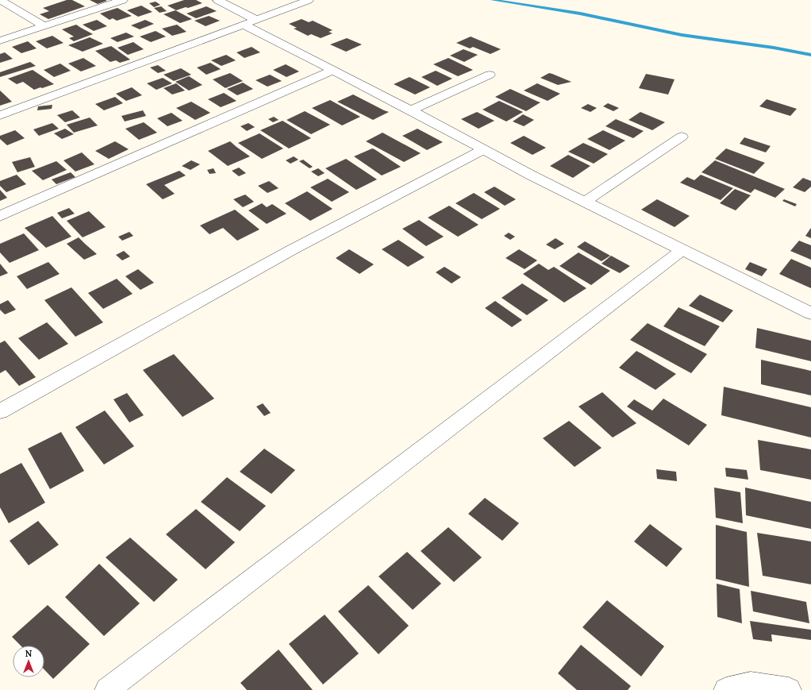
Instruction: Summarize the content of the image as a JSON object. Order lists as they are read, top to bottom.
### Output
{
  "north": "top"
}
